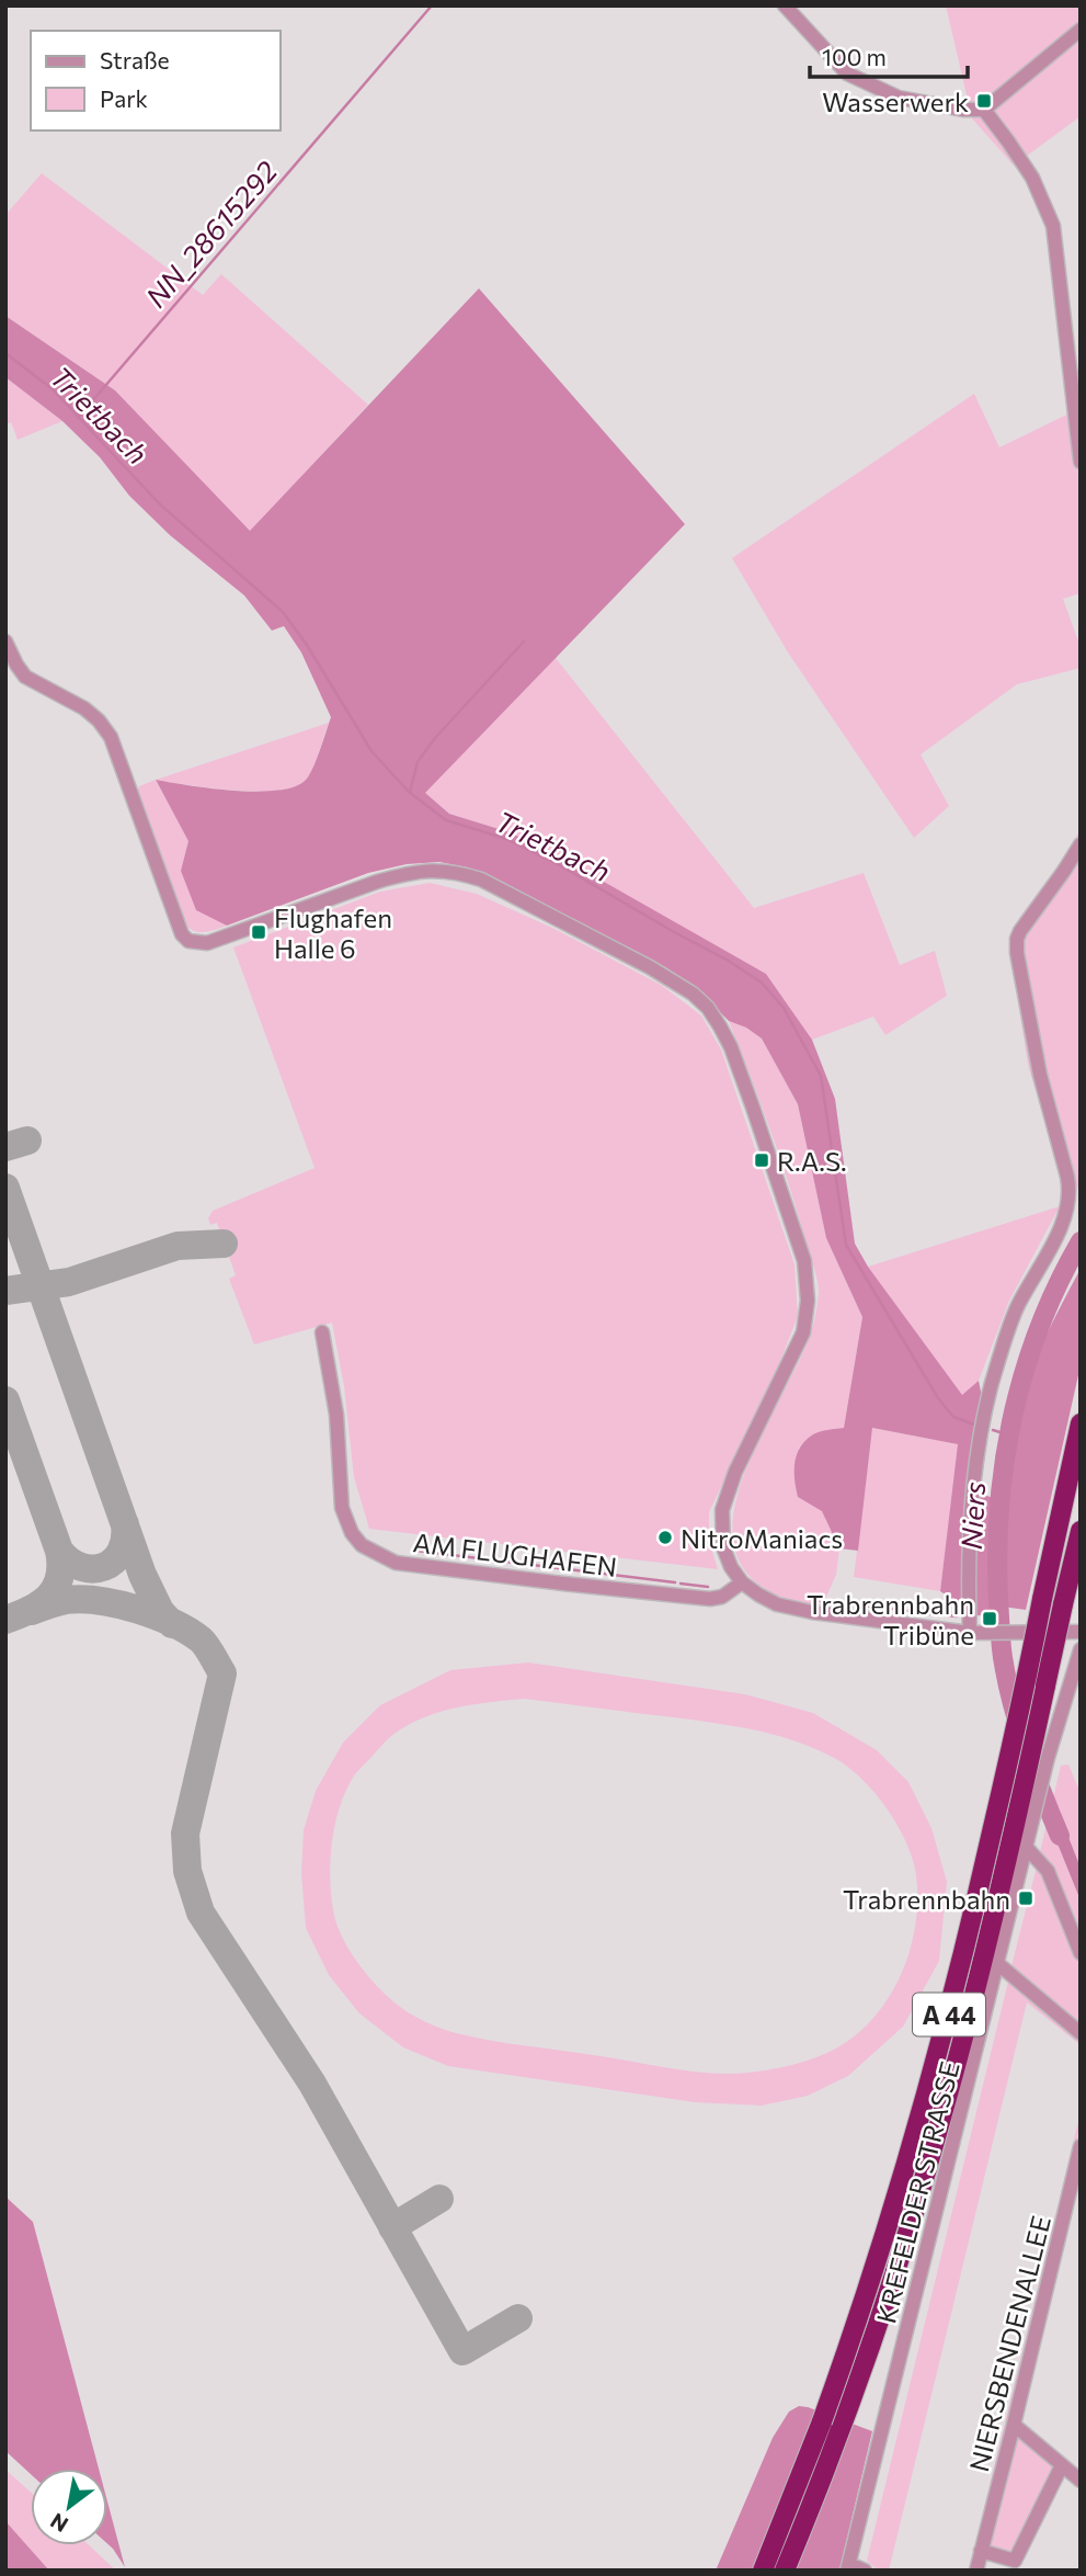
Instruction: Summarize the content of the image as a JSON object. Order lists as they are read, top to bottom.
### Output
{
  "streets": {
    "highway": ["A 44"],
    "street": ["AM FLUGHAFEN", "KREFELDER STRASSE", "NIERSBENDENALLEE"]
  },
  "water": ["NN_28615292", "Trietbach", "Niers"],
  "places": {
    "transit": [
      "Wasserwerk",
      "Flughafen Halle 6",
      "R.A.S.",
      "Trabrennbahn Tribüne",
      "Trabrennbahn"
    ],
    "other": ["NitroManiacs"]
  },
  "legend": ["Straße", "Park"],
  "scale_bar": "100 m",
  "north": "bottom left"
}
